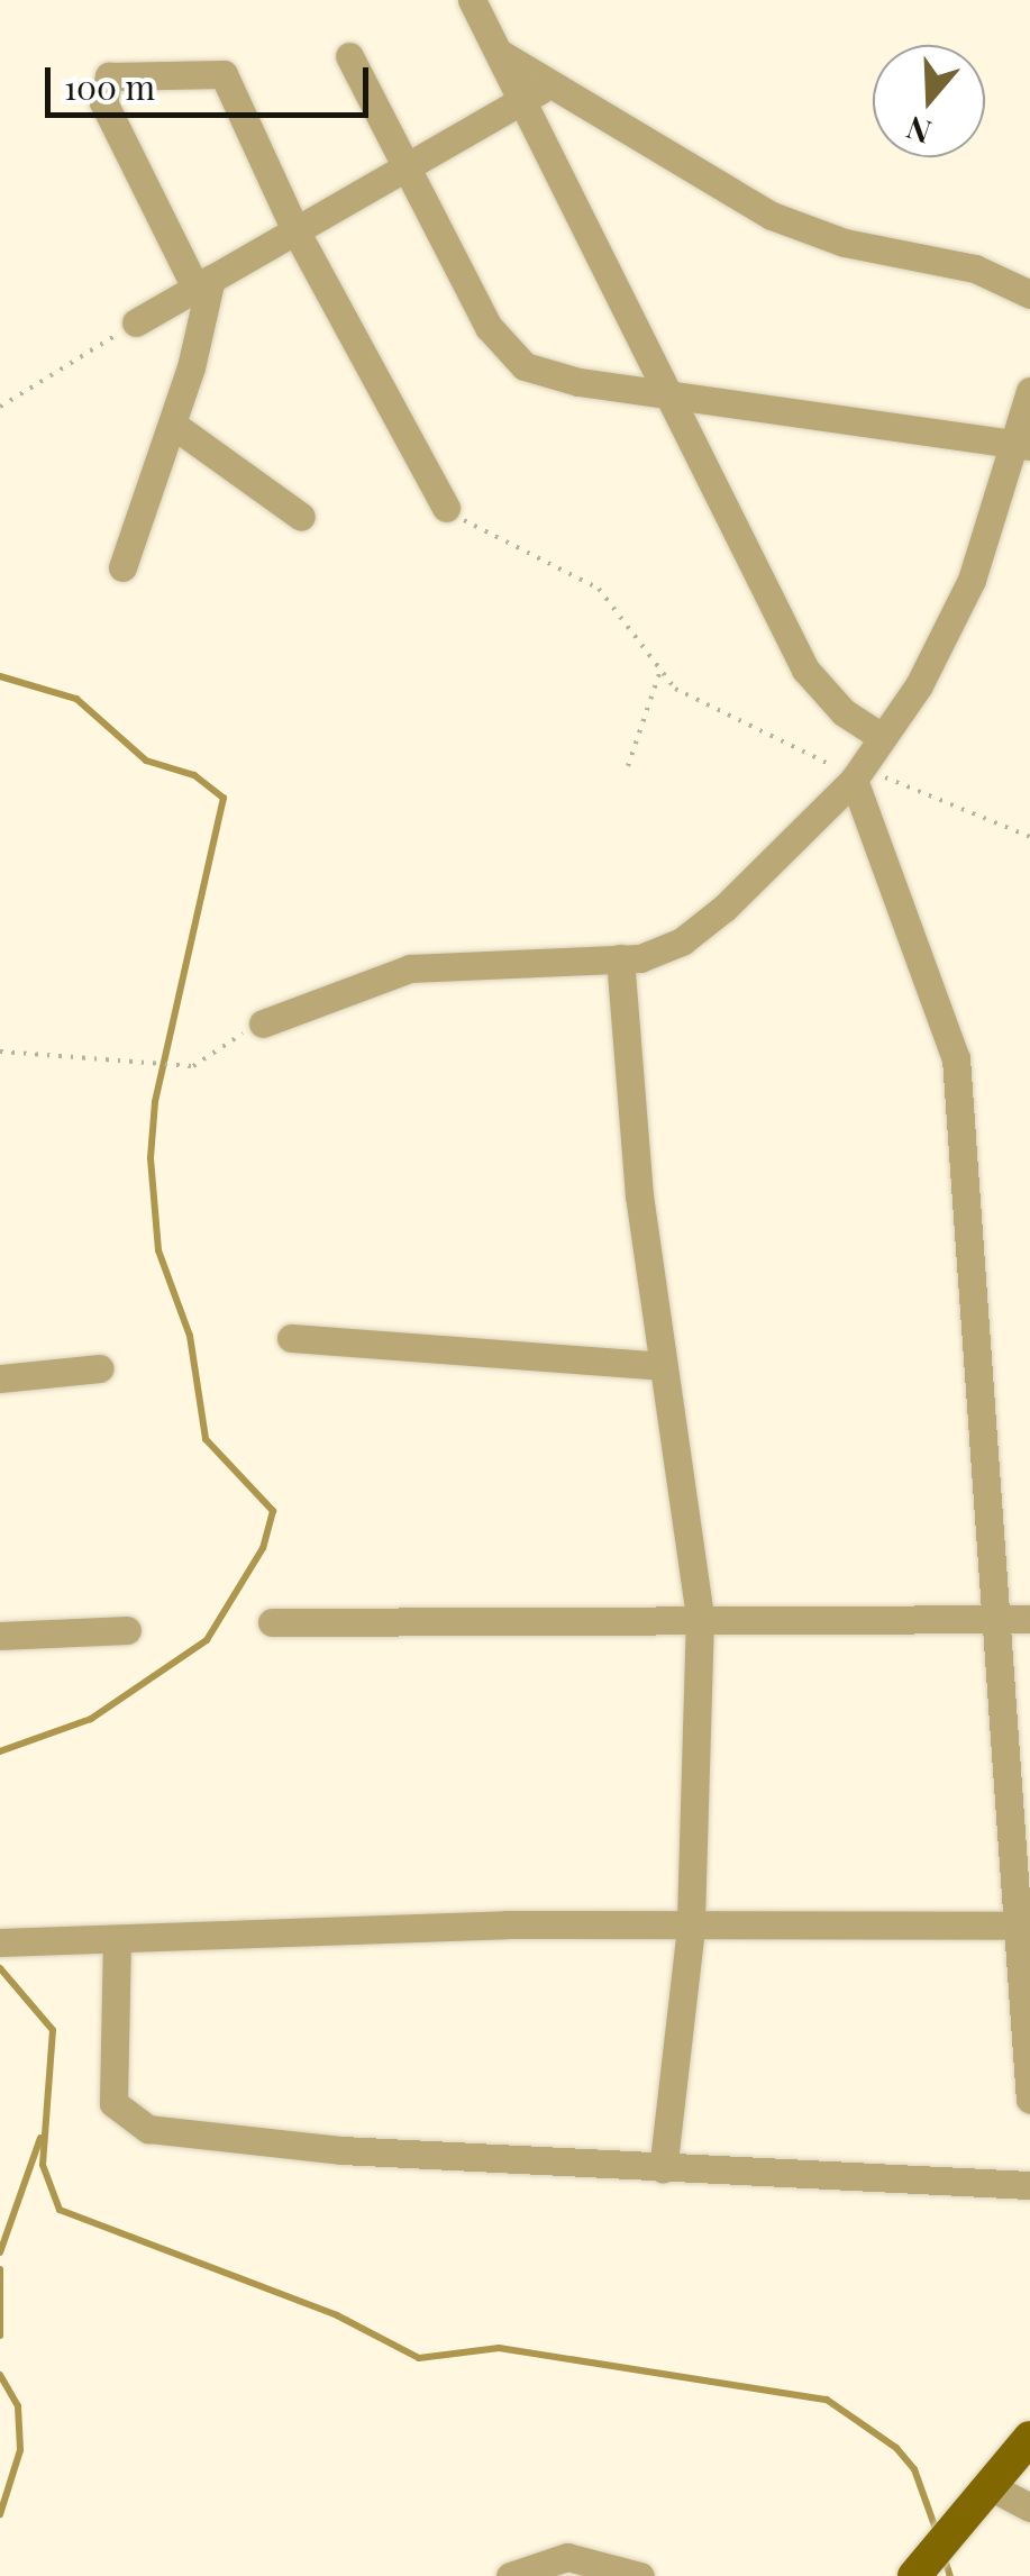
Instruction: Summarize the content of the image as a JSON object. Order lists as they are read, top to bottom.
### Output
{
  "scale_bar": "100 m",
  "north": "bottom"
}
